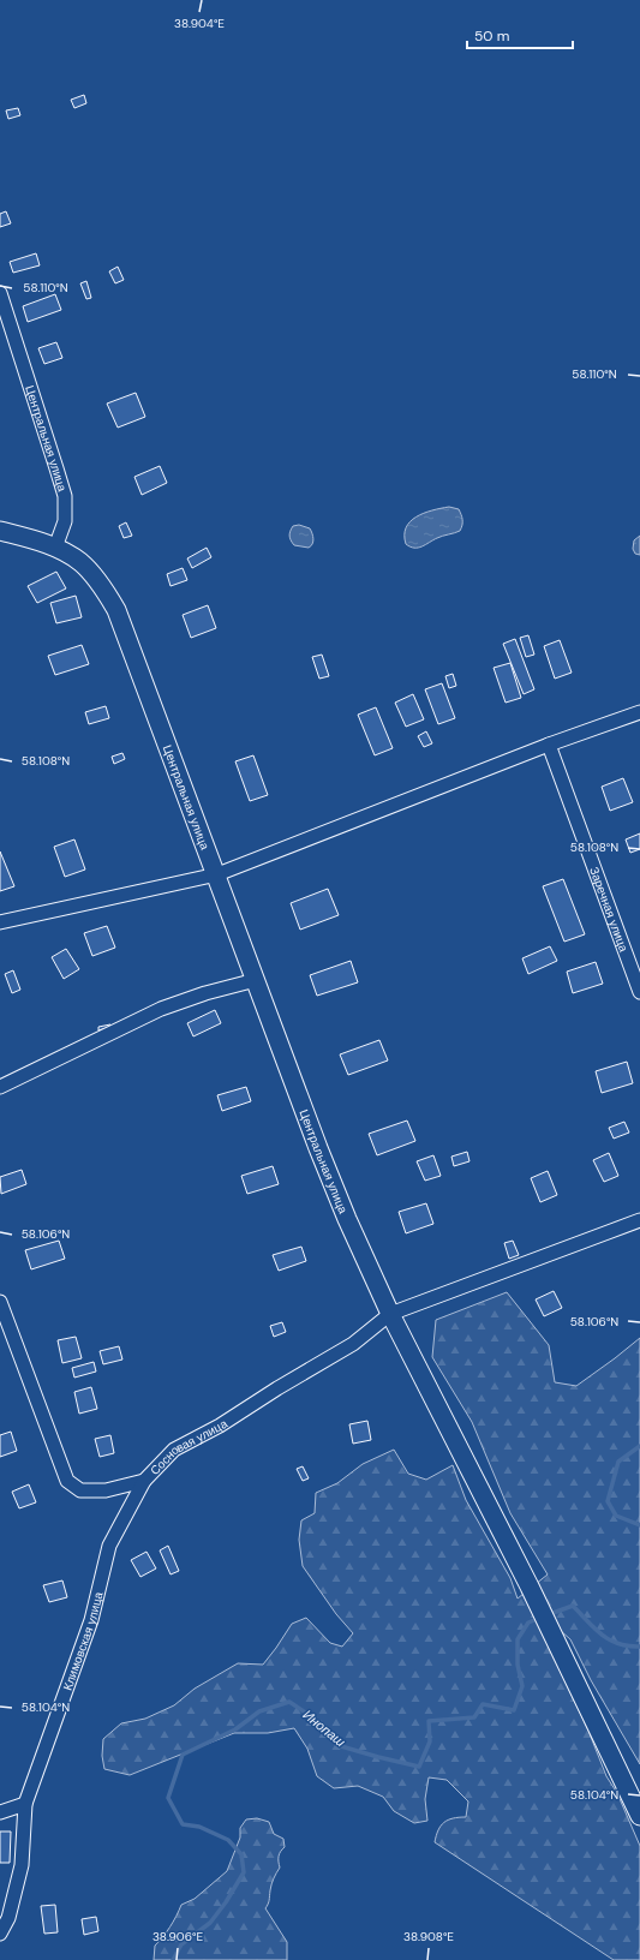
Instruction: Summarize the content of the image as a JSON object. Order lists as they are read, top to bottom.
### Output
{
  "streets": {
    "street": [
      "Центральная улица",
      "Заречная улица",
      "Сосновая улица",
      "Климовская улица"
    ]
  },
  "crossings": [
    ["Центральная улица", "Сосновая улица"],
    ["Сосновая улица", "Климовская улица"]
  ],
  "water": ["Инопаш"],
  "scale_bar": "50 m",
  "coordinates": [
    "38.904°E",
    "58.110°N",
    "58.108°N",
    "58.106°N",
    "58.104°N",
    "38.906°E",
    "38.908°E"
  ]
}
